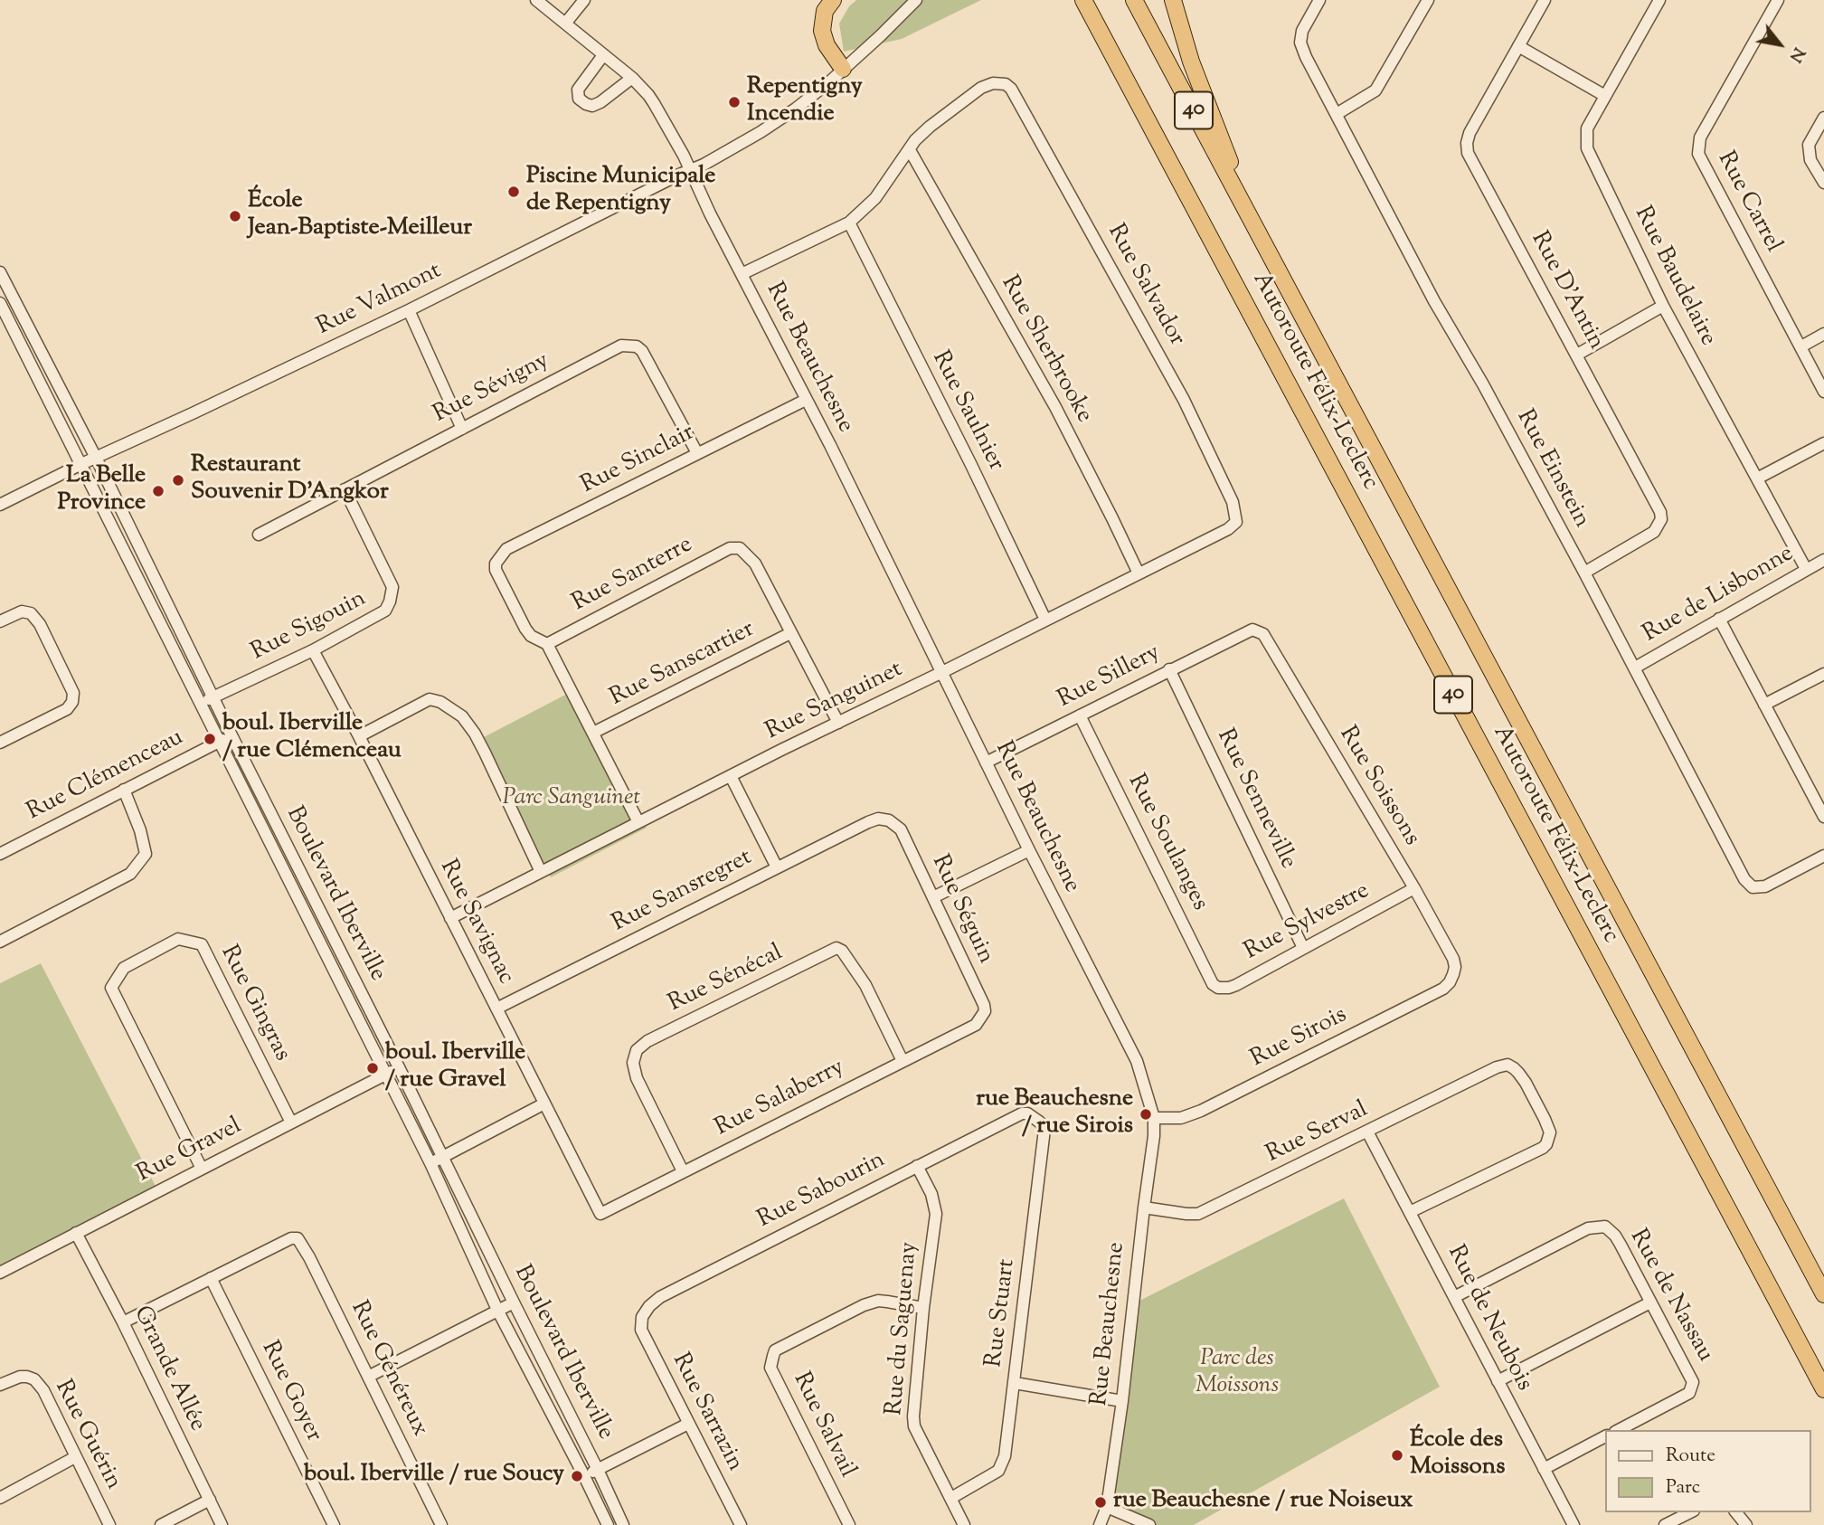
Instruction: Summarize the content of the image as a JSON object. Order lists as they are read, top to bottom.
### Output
{
  "streets": {
    "highway": ["40", "Autoroute Félix-Leclerc"],
    "street": [
      "Rue Carrel",
      "Rue Baudelaire",
      "Rue Salvador",
      "Rue D'Antin",
      "Rue Valmont",
      "Rue Sherbrooke",
      "Rue Beauchesne",
      "Rue Sévigny",
      "Rue Saulnier",
      "Rue Sinclair",
      "Rue Einstein",
      "Rue Santerre",
      "Rue de Lisbonne",
      "Rue Sigouin",
      "Rue Sanscartier",
      "Rue Sillery",
      "Rue Sanguinet",
      "Rue Clémenceau",
      "Rue Soissons",
      "Rue Senneville",
      "Rue Soulanges",
      "Rue Sansregret",
      "Boulevard Iberville",
      "Rue Séguin",
      "Rue Savignac",
      "Rue Sylvestre",
      "Rue Sénécal",
      "Rue Gingras",
      "Rue Sirois",
      "Rue Salaberry",
      "Rue Serval",
      "Rue Gravel",
      "Rue Sabourin",
      "Rue de Nassau",
      "Rue Stuart",
      "Rue de Neubois",
      "Rue du Saguenay",
      "Grande Allée",
      "Rue Généreux",
      "Rue Goyer",
      "Rue Sarrazin",
      "Rue Salvail",
      "Rue Guérin"
    ]
  },
  "crossings": [
    ["Rue Baudelaire", "Rue de Lisbonne"],
    ["Rue Salvador", "Rue Sherbrooke"],
    ["Rue Salvador", "Rue Sanguinet"],
    ["Rue D'Antin", "Rue Einstein"],
    ["Rue Valmont", "Rue Beauchesne"],
    ["Rue Valmont", "Boulevard Iberville"],
    ["Rue Sherbrooke", "Rue Sanguinet"],
    ["Rue Beauchesne", "Rue Sinclair"],
    ["Rue Beauchesne", "Rue Sillery"],
    ["Rue Beauchesne", "Rue Sanguinet"],
    ["Rue Beauchesne", "Rue Sirois"],
    ["Rue Beauchesne", "Rue Serval"],
    ["Rue Sévigny", "Rue Sinclair"],
    ["Rue Sévigny", "Rue Sigouin"],
    ["Rue Saulnier", "Rue Sanguinet"],
    ["Rue Sinclair", "Rue Santerre"],
    ["Rue Einstein", "Rue de Lisbonne"],
    ["Rue Santerre", "Rue Sanscartier"],
    ["Rue Sigouin", "Boulevard Iberville"],
    ["Rue Sigouin", "Rue Savignac"],
    ["Rue Sillery", "Rue Soissons"],
    ["Rue Sillery", "Rue Senneville"],
    ["Rue Sillery", "Rue Soulanges"],
    ["Rue Sanguinet", "Rue Savignac"],
    ["Rue Clémenceau", "Boulevard Iberville"],
    ["Rue Soissons", "Rue Sylvestre"],
    ["Rue Soissons", "Rue Sirois"],
    ["Rue Senneville", "Rue Sylvestre"],
    ["Rue Soulanges", "Rue Sylvestre"],
    ["Rue Sansregret", "Rue Séguin"],
    ["Rue Sansregret", "Rue Savignac"],
    ["Boulevard Iberville", "Rue Gravel"],
    ["Rue Séguin", "Rue Salaberry"],
    ["Rue Savignac", "Rue Salaberry"],
    ["Rue Sénécal", "Rue Salaberry"],
    ["Rue Gingras", "Rue Gravel"],
    ["Rue Serval", "Rue de Neubois"],
    ["Rue Gravel", "Grande Allée"],
    ["Rue Sabourin", "Rue Stuart"],
    ["Rue Sabourin", "Rue du Saguenay"],
    ["Rue Sabourin", "Rue Sarrazin"],
    ["Rue de Nassau", "Rue de Neubois"],
    ["Rue Stuart", "Rue du Saguenay"],
    ["Rue du Saguenay", "Rue Salvail"],
    ["Rue Généreux", "Rue Goyer"]
  ],
  "parks": ["Parc Sanguinet", "Parc des Moissons"],
  "places": [
    "Repentigny Incendie",
    "Piscine Municipale de Repentigny",
    "École Jean-Baptiste-Meilleur",
    "Restaurant Souvenir D'Angkor",
    "La Belle Province",
    "boul. Iberville / rue Clémenceau",
    "boul. Iberville / rue Gravel",
    "rue Beauchesne / rue Sirois",
    "École des Moissons",
    "boul. Iberville / rue Soucy",
    "rue Beauchesne / rue Noiseux"
  ],
  "legend": ["Route", "Parc"],
  "north": "bottom right"
}
